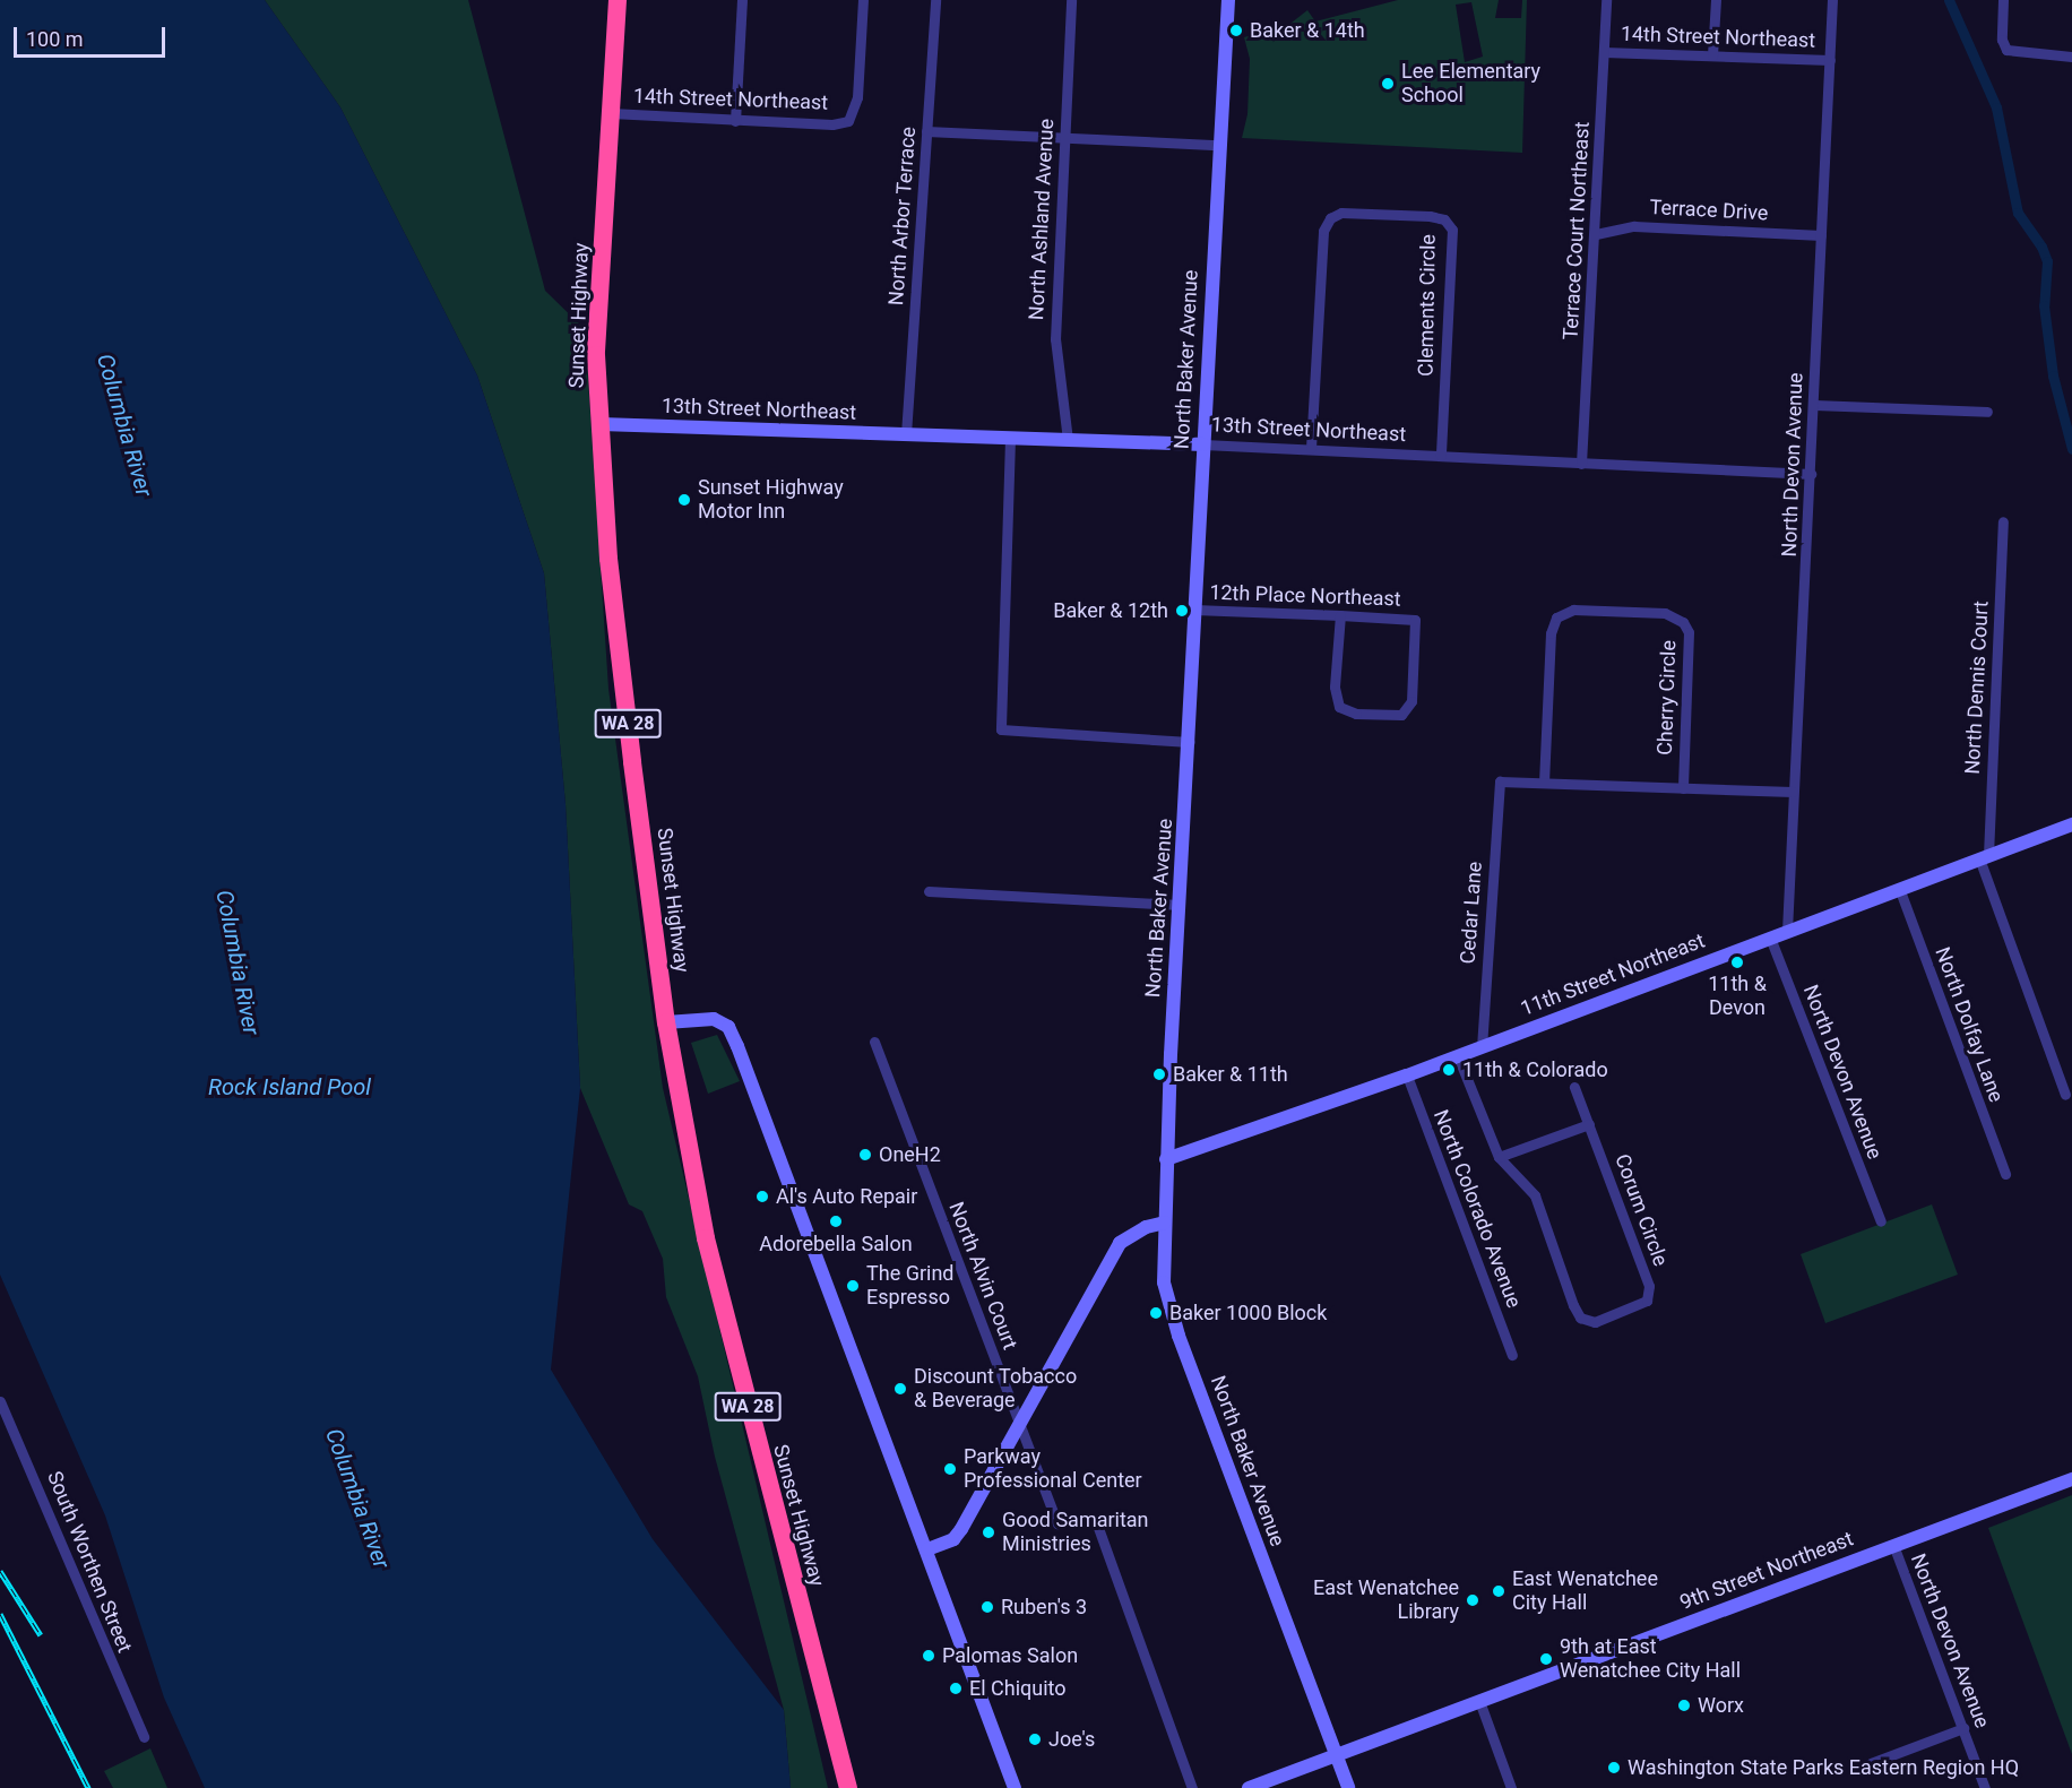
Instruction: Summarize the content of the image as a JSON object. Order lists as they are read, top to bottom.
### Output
{
  "streets": {
    "highway": ["Sunset Highway", "WA 28"],
    "main road": [
      "North Baker Avenue",
      "13th Street Northeast",
      "11th Street Northeast",
      "9th Street Northeast"
    ],
    "street": [
      "14th Street Northeast",
      "Terrace Drive",
      "North Arbor Terrace",
      "North Ashland Avenue",
      "Terrace Court Northeast",
      "Clements Circle",
      "North Devon Avenue",
      "12th Place Northeast",
      "North Dennis Court",
      "Cherry Circle",
      "Cedar Lane",
      "North Dolfay Lane",
      "North Colorado Avenue",
      "Corum Circle",
      "North Alvin Court",
      "South Worthen Street"
    ]
  },
  "crossings": [
    ["14th Street Northeast", "Terrace Court Northeast"],
    ["14th Street Northeast", "Sunset Highway"],
    ["14th Street Northeast", "North Devon Avenue"],
    ["Terrace Drive", "Terrace Court Northeast"],
    ["Terrace Drive", "North Devon Avenue"],
    ["North Arbor Terrace", "13th Street Northeast"],
    ["North Ashland Avenue", "13th Street Northeast"],
    ["Terrace Court Northeast", "13th Street Northeast"],
    ["Clements Circle", "13th Street Northeast"],
    ["Sunset Highway", "13th Street Northeast"],
    ["North Baker Avenue", "13th Street Northeast"],
    ["North Baker Avenue", "12th Place Northeast"],
    ["North Baker Avenue", "11th Street Northeast"],
    ["North Baker Avenue", "9th Street Northeast"],
    ["13th Street Northeast", "North Devon Avenue"],
    ["North Devon Avenue", "11th Street Northeast"],
    ["North Devon Avenue", "9th Street Northeast"],
    ["North Dennis Court", "11th Street Northeast"],
    ["Cherry Circle", "Cedar Lane"],
    ["Cedar Lane", "11th Street Northeast"],
    ["11th Street Northeast", "North Dolfay Lane"],
    ["11th Street Northeast", "North Colorado Avenue"],
    ["11th Street Northeast", "Corum Circle"]
  ],
  "water": ["Columbia River", "Rock Island Pool"],
  "places": [
    "Baker & 14th",
    "Lee Elementary School",
    "Sunset Highway Motor Inn",
    "Baker & 12th",
    "11th & Devon",
    "11th & Colorado",
    "Baker & 11th",
    "OneH2",
    "Al's Auto Repair",
    "Adorebella Salon",
    "The Grind Espresso",
    "Baker 1000 Block",
    "Discount Tobacco & Beverage",
    "Parkway Professional Center",
    "Good Samaritan Ministries",
    "East Wenatchee City Hall",
    "East Wenatchee Library",
    "Ruben's 3",
    "Palomas Salon",
    "9th at East Wenatchee City Hall",
    "El Chiquito",
    "Worx",
    "Joe's",
    "Washington State Parks Eastern Region HQ"
  ],
  "scale_bar": "100 m"
}
